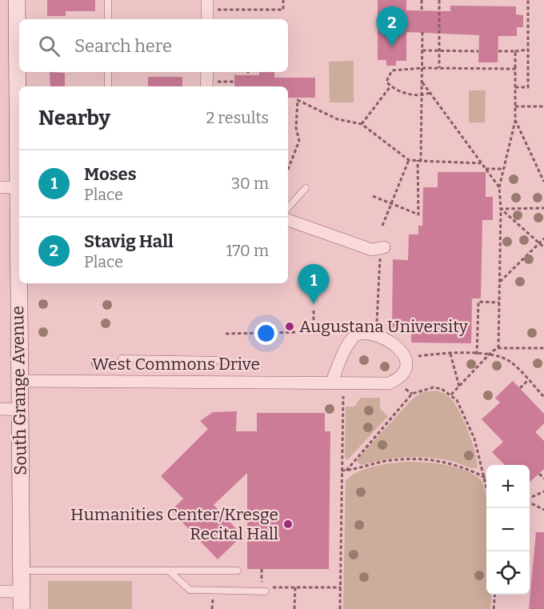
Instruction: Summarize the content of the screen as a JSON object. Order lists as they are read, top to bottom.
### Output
{
  "streets": {
    "street": ["West Commons Drive", "South Grange Avenue"]
  },
  "crossings": [
    ["West Commons Drive", "South Grange Avenue"]
  ],
  "places": ["Augustana University", "Humanities Center/Kresge Recital Hall"],
  "page": {
    "pins": ["2", "1"],
    "search": "Search here",
    "heading": ["Nearby", "2 results"],
    "list": [
      {
        "mark": "1",
        "name": "Moses",
        "note": "Place",
        "value": "30 m"
      },
      {
        "mark": "2",
        "name": "Stavig Hall",
        "note": "Place",
        "value": "170 m"
      }
    ],
    "map_buttons": ["+", "−"]
  }
}
